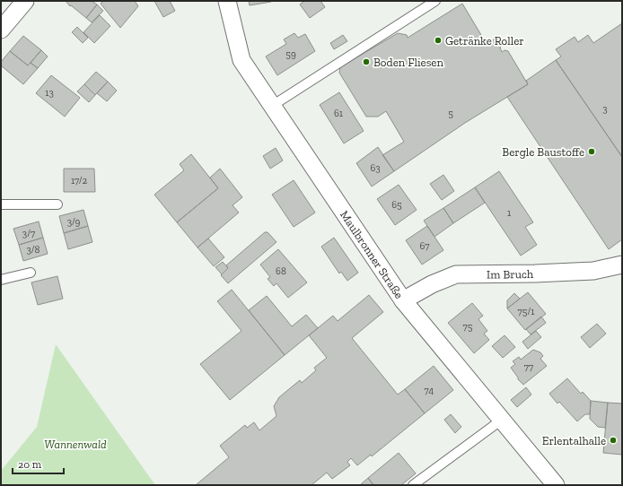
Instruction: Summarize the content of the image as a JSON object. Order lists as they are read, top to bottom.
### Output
{
  "streets": {
    "street": ["Maulbronner Straße", "Im Bruch"]
  },
  "crossings": [
    ["Maulbronner Straße", "Im Bruch"]
  ],
  "parks": ["Wannenwald"],
  "places": [
    "Getränke Roller",
    "Boden Fliesen",
    "Bergle Baustoffe",
    "Erlentalhalle"
  ],
  "house_numbers": [
    "59",
    "13",
    "3",
    "61",
    "5",
    "63",
    "17/2",
    "65",
    "1",
    "3/9",
    "3/7",
    "67",
    "3/8",
    "68",
    "75/1",
    "75",
    "77",
    "74"
  ],
  "scale_bar": "20 m"
}
